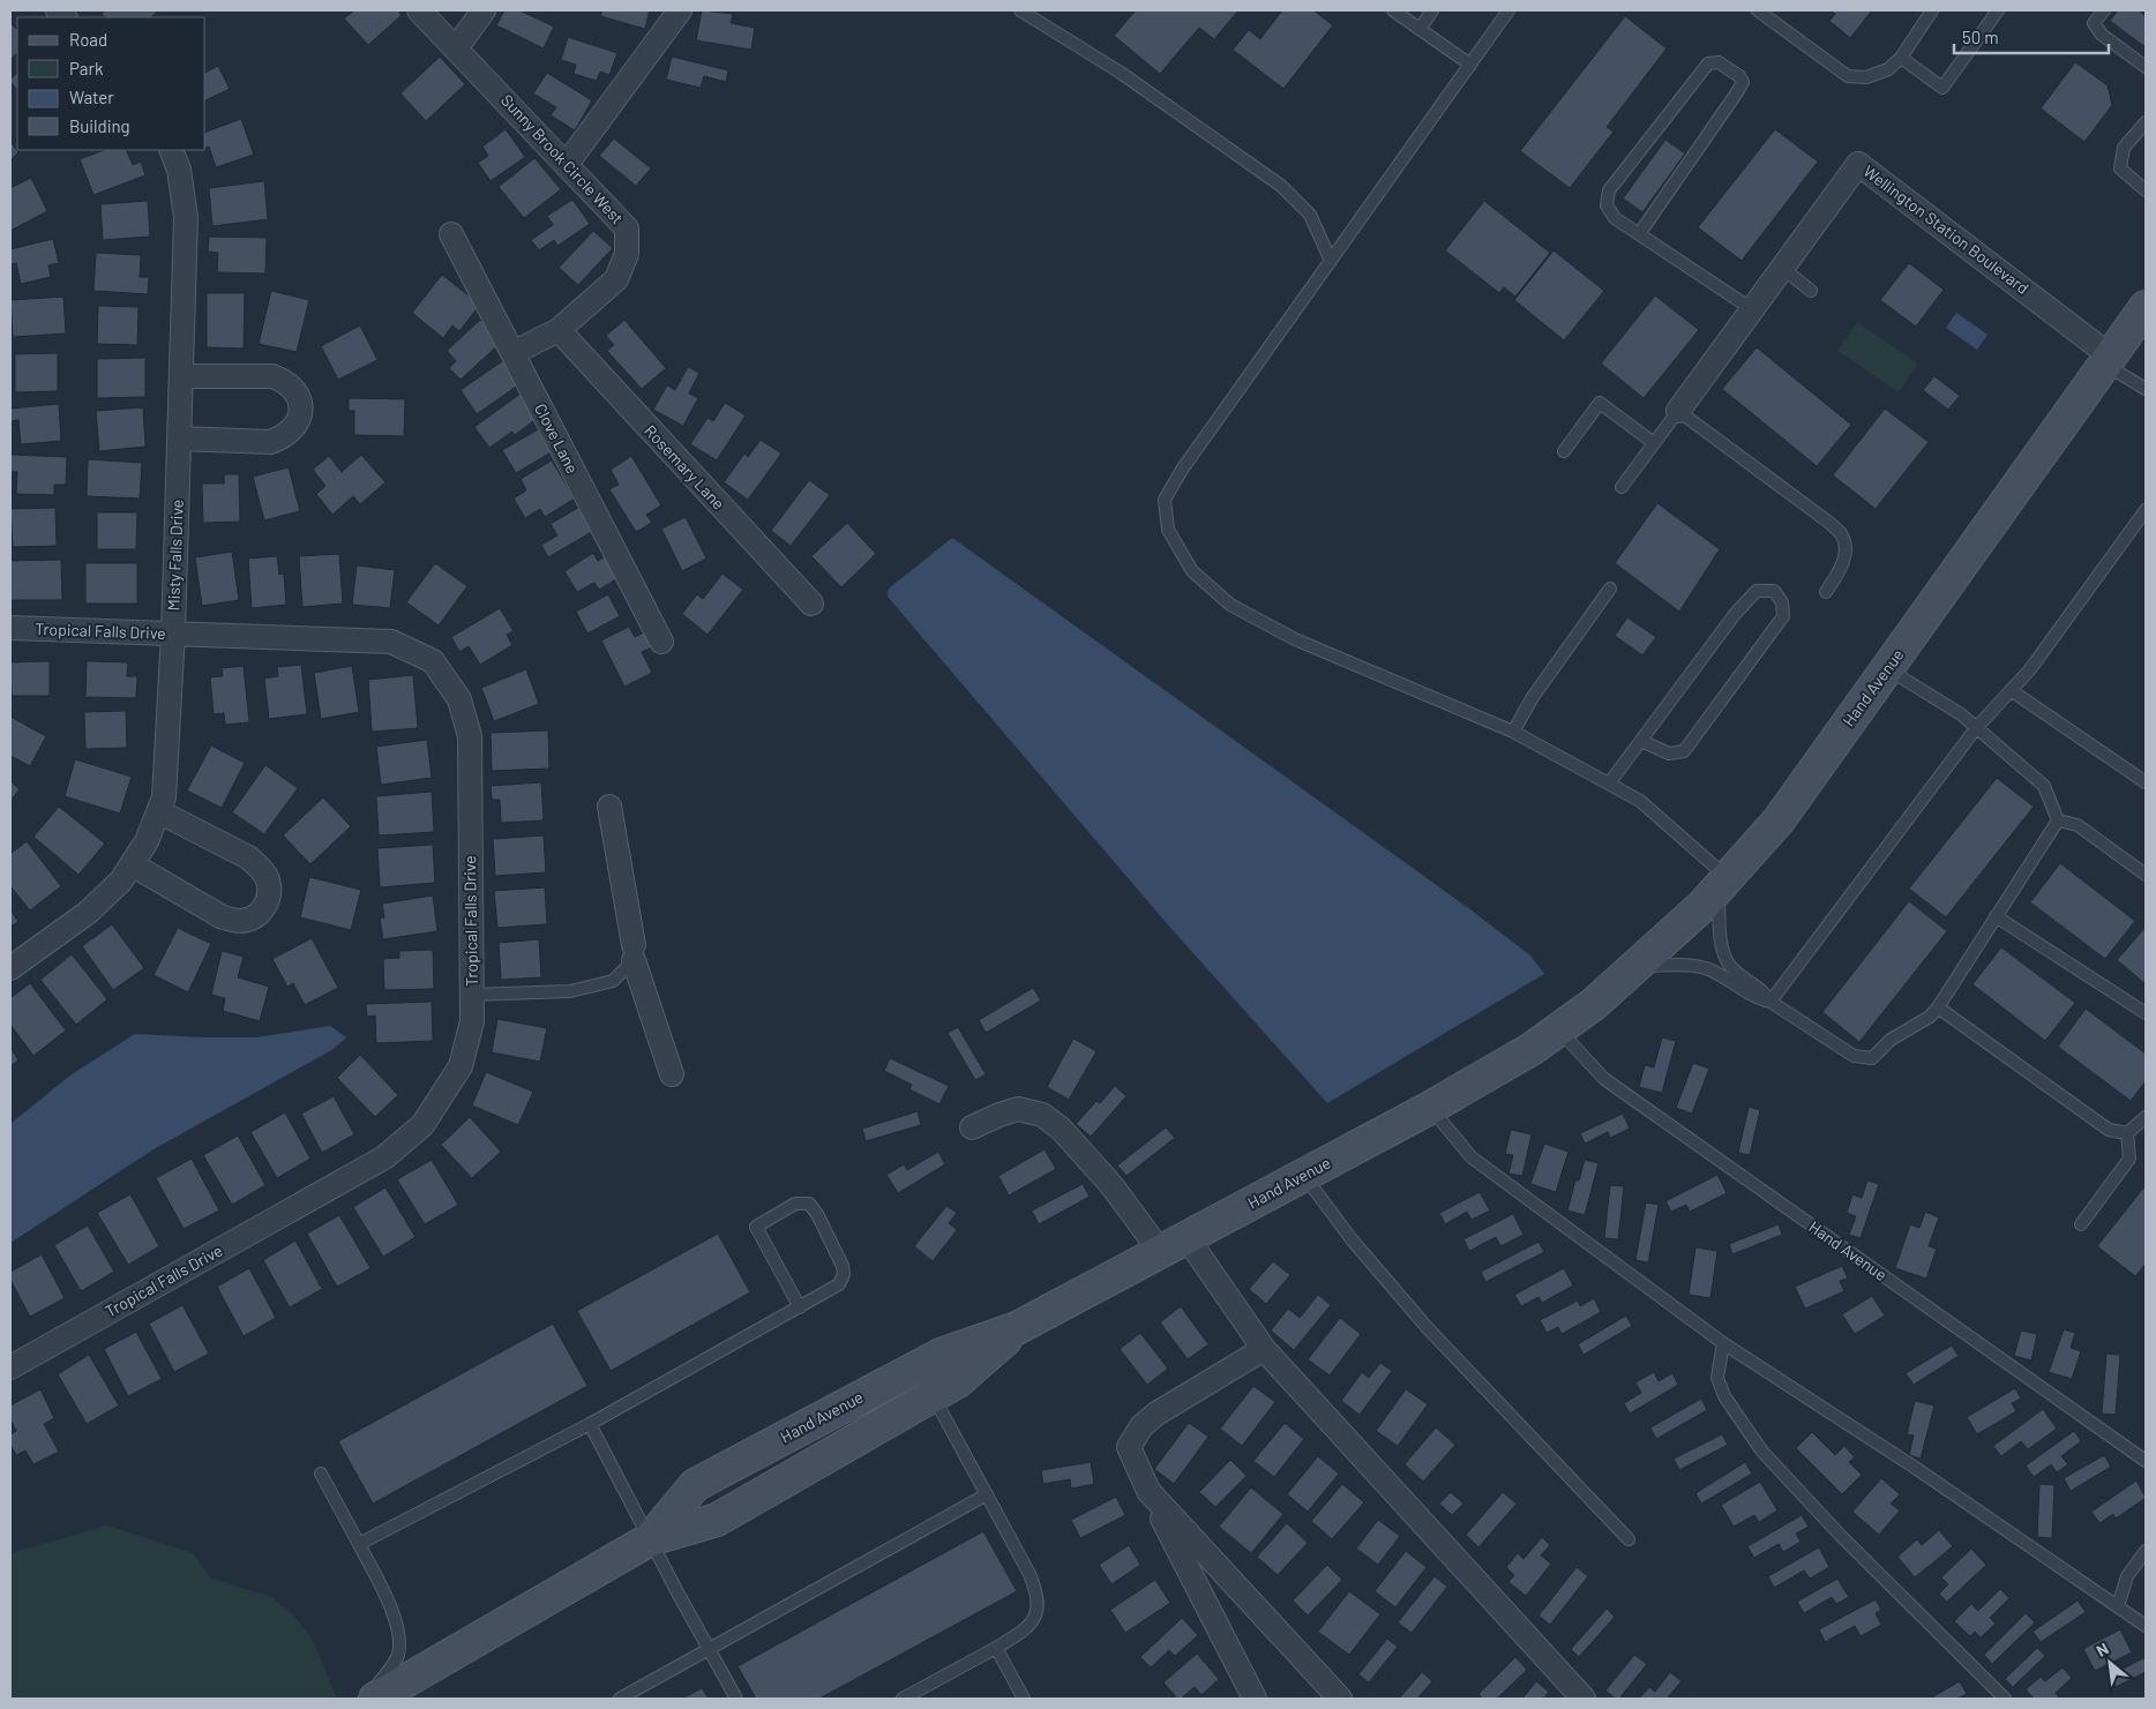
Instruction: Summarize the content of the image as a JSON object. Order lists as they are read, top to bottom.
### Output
{
  "streets": {
    "street": [
      "Sunny Brook Circle West",
      "Wellington Station Boulevard",
      "Clove Lane",
      "Rosemary Lane",
      "Misty Falls Drive",
      "Tropical Falls Drive",
      "Hand Avenue"
    ]
  },
  "crossings": [
    ["Sunny Brook Circle West", "Clove Lane"],
    ["Sunny Brook Circle West", "Rosemary Lane"],
    ["Wellington Station Boulevard", "Hand Avenue"],
    ["Misty Falls Drive", "Tropical Falls Drive"]
  ],
  "legend": [
    "Road",
    "Park",
    "Water",
    "Building"
  ],
  "scale_bar": "50 m",
  "north": "top left"
}
